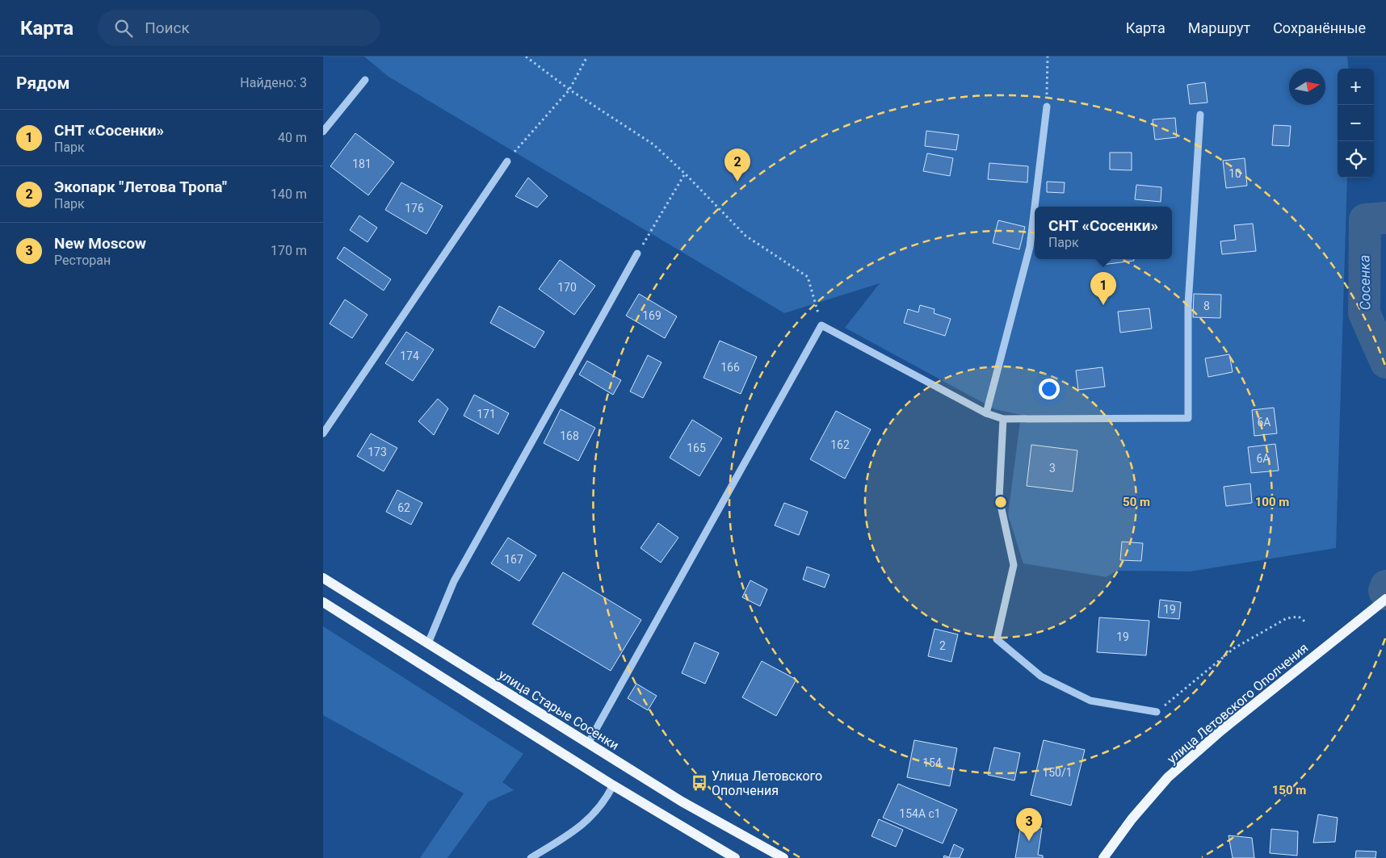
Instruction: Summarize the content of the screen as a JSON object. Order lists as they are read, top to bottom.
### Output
{
  "streets": {
    "main road": ["улица Летовского Ополчения", "улица Старые Сосенки"]
  },
  "water": ["Сосенка"],
  "places": {
    "bus stop": ["Улица Летовского Ополчения"]
  },
  "house_numbers": [
    "181",
    "10",
    "176",
    "170",
    "8",
    "169",
    "174",
    "166",
    "171",
    "6А",
    "168",
    "162",
    "165",
    "173",
    "6А",
    "3",
    "62",
    "167",
    "19",
    "19",
    "2",
    "154",
    "150/1",
    "154А с1"
  ],
  "north": "right",
  "page": {
    "header": "Карта",
    "search": "Поиск",
    "nav": ["Карта", "Маршрут", "Сохранённые"],
    "heading": ["Рядом", "Найдено: 3"],
    "map_buttons": ["+", "−"],
    "list": [
      {
        "mark": "1",
        "name": "СНТ «Сосенки»",
        "note": "Парк",
        "value": "40 m"
      },
      {
        "mark": "2",
        "name": "Экопарк \"Летова Тропа\"",
        "note": "Парк",
        "value": "140 m"
      },
      {
        "mark": "3",
        "name": "New Moscow",
        "note": "Ресторан",
        "value": "170 m"
      }
    ],
    "pins": ["2", "1", "3"],
    "popup": ["СНТ «Сосенки»", "Парк"]
  },
  "rings": ["50 m", "100 m", "150 m"]
}
